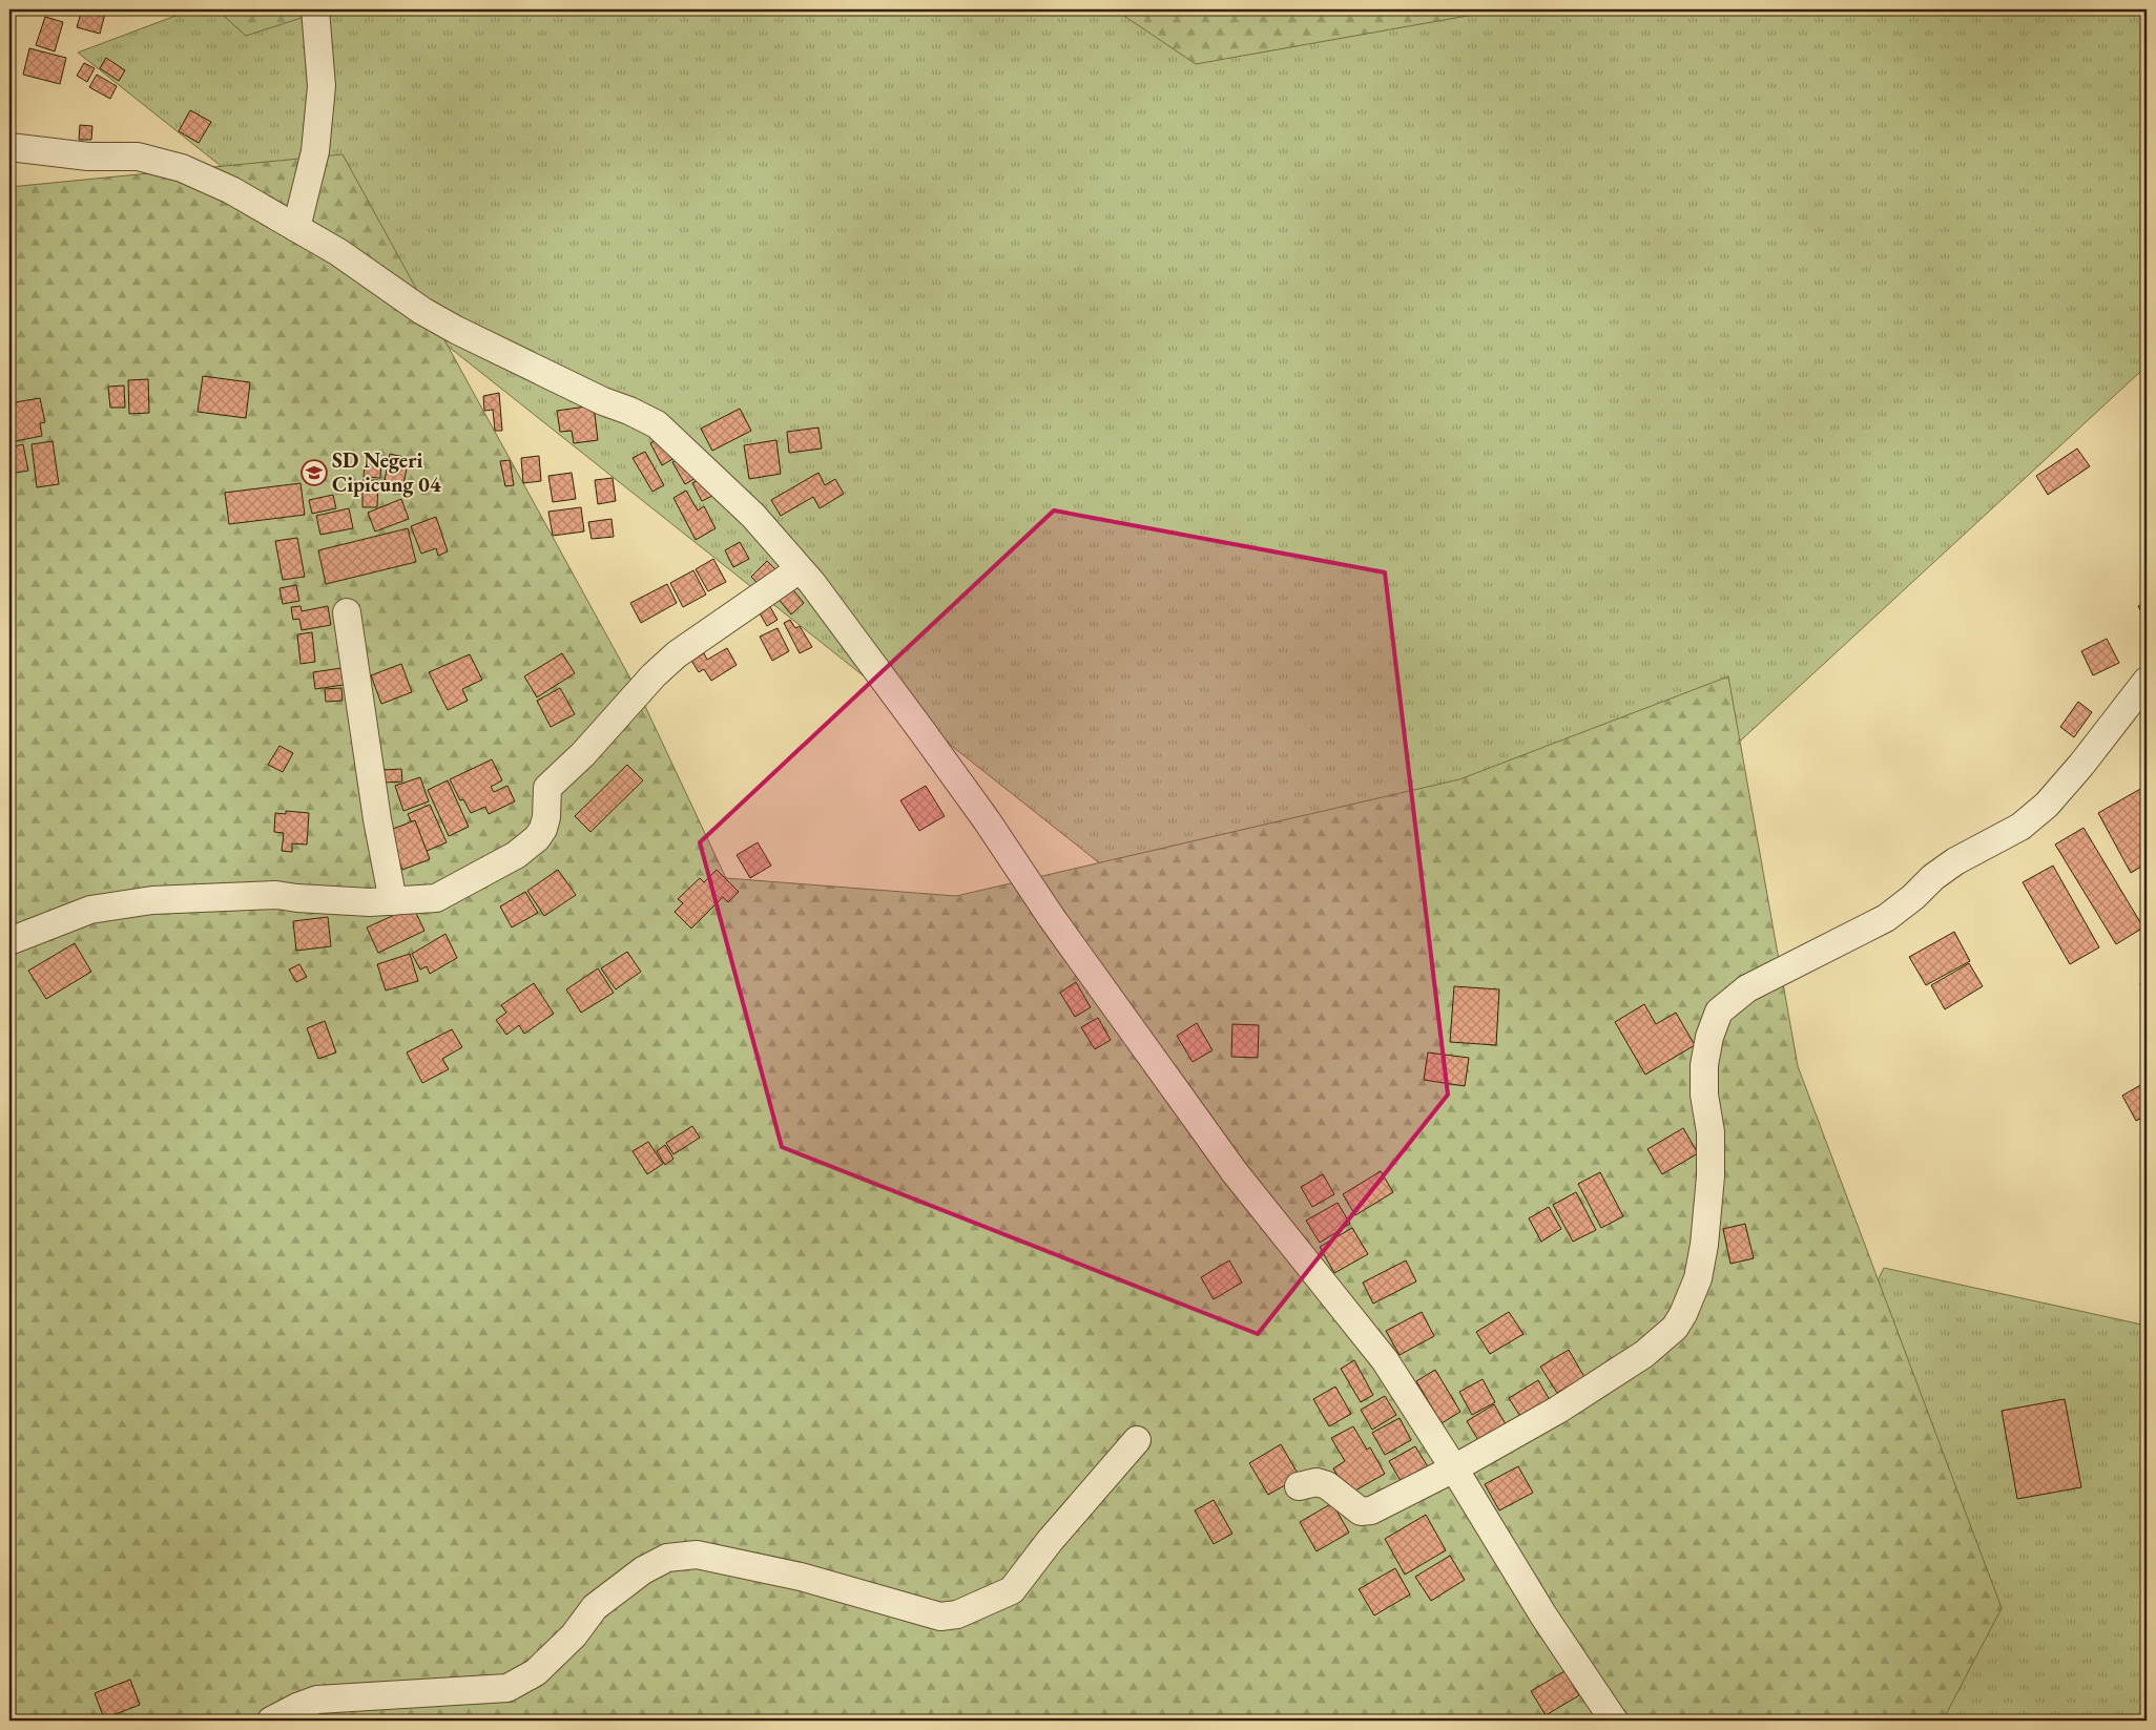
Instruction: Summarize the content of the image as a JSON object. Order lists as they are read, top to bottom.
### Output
{
  "places": {
    "school or university": ["SD Negeri Cipicung 04"]
  }
}
